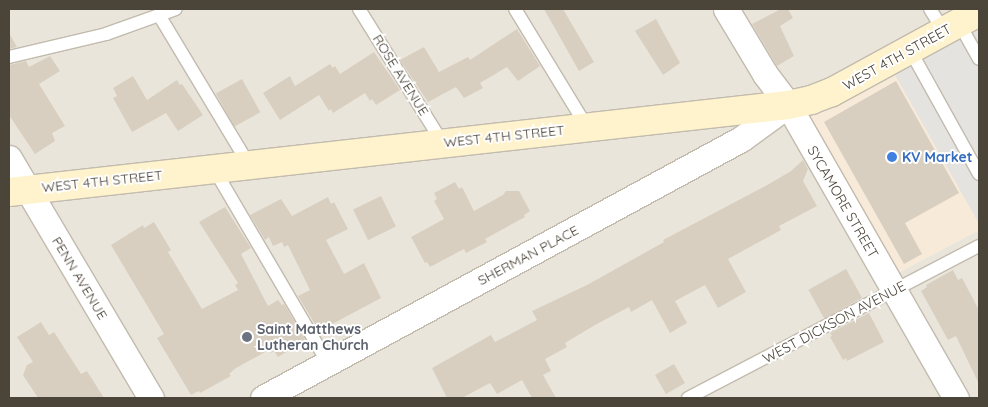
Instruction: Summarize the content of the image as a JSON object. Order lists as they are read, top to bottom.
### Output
{
  "streets": {
    "main road": ["WEST 4TH STREET"],
    "street": ["SYCAMORE STREET", "SHERMAN PLACE", "PENN AVENUE"],
    "lane": ["ROSE AVENUE", "WEST DICKSON AVENUE"]
  },
  "crossings": [
    ["WEST 4TH STREET", "ROSE AVENUE"],
    ["WEST 4TH STREET", "SYCAMORE STREET"],
    ["WEST 4TH STREET", "SHERMAN PLACE"],
    ["WEST 4TH STREET", "PENN AVENUE"],
    ["SYCAMORE STREET", "SHERMAN PLACE"],
    ["SYCAMORE STREET", "WEST DICKSON AVENUE"]
  ],
  "places": ["KV Market", "Saint Matthews Lutheran Church"]
}
